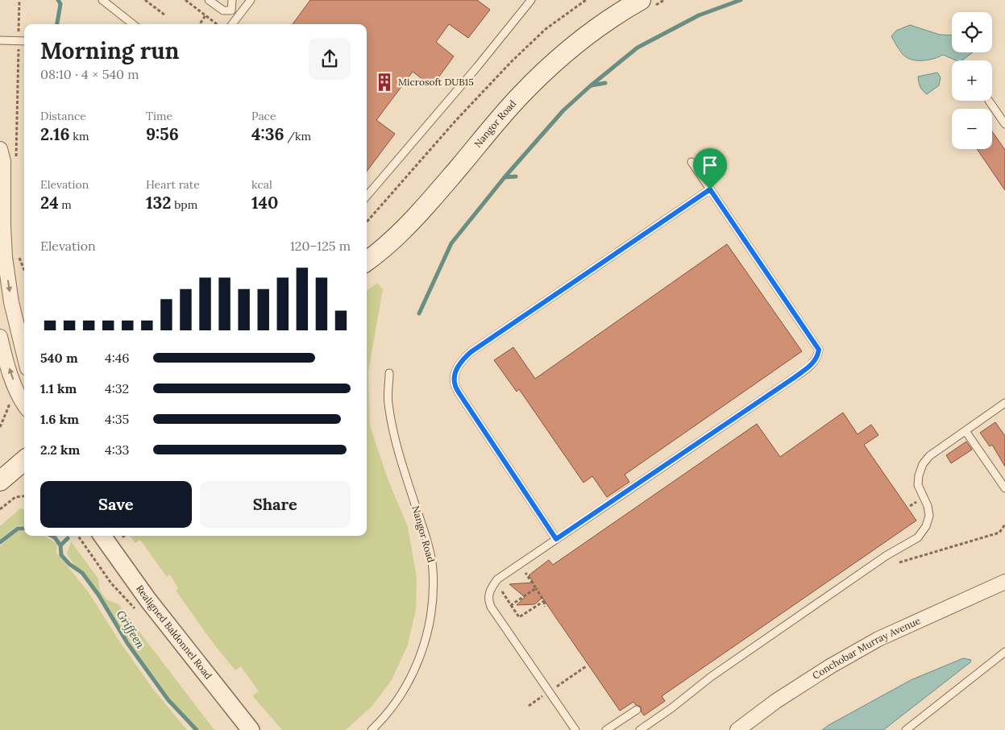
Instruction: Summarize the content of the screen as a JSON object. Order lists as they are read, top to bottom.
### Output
{
  "streets": {
    "main road": ["Nangor Road"],
    "street": ["Realigned Baldonnel Road", "Conchobar Murray Avenue"]
  },
  "water": ["Griffeen"],
  "places": {
    "building": ["Microsoft DUB15"]
  },
  "page": {
    "map_buttons": ["+", "−"],
    "heading": ["Morning run", "08:10 · 4 × 540 m"],
    "stats": [
      ["Distance", "2.16 km"],
      ["Time", "9:56"],
      ["Pace", "4:36 /km"],
      ["Elevation", "24 m"],
      ["Heart rate", "132 bpm"],
      ["kcal", "140"]
    ],
    "chart": ["Elevation", "120–125 m"],
    "list": [
      {
        "name": "540 m",
        "note": "4:46"
      },
      {
        "name": "1.1 km",
        "note": "4:32"
      },
      {
        "name": "1.6 km",
        "note": "4:35"
      },
      {
        "name": "2.2 km",
        "note": "4:33"
      }
    ],
    "buttons": ["Save", "Share"]
  }
}
